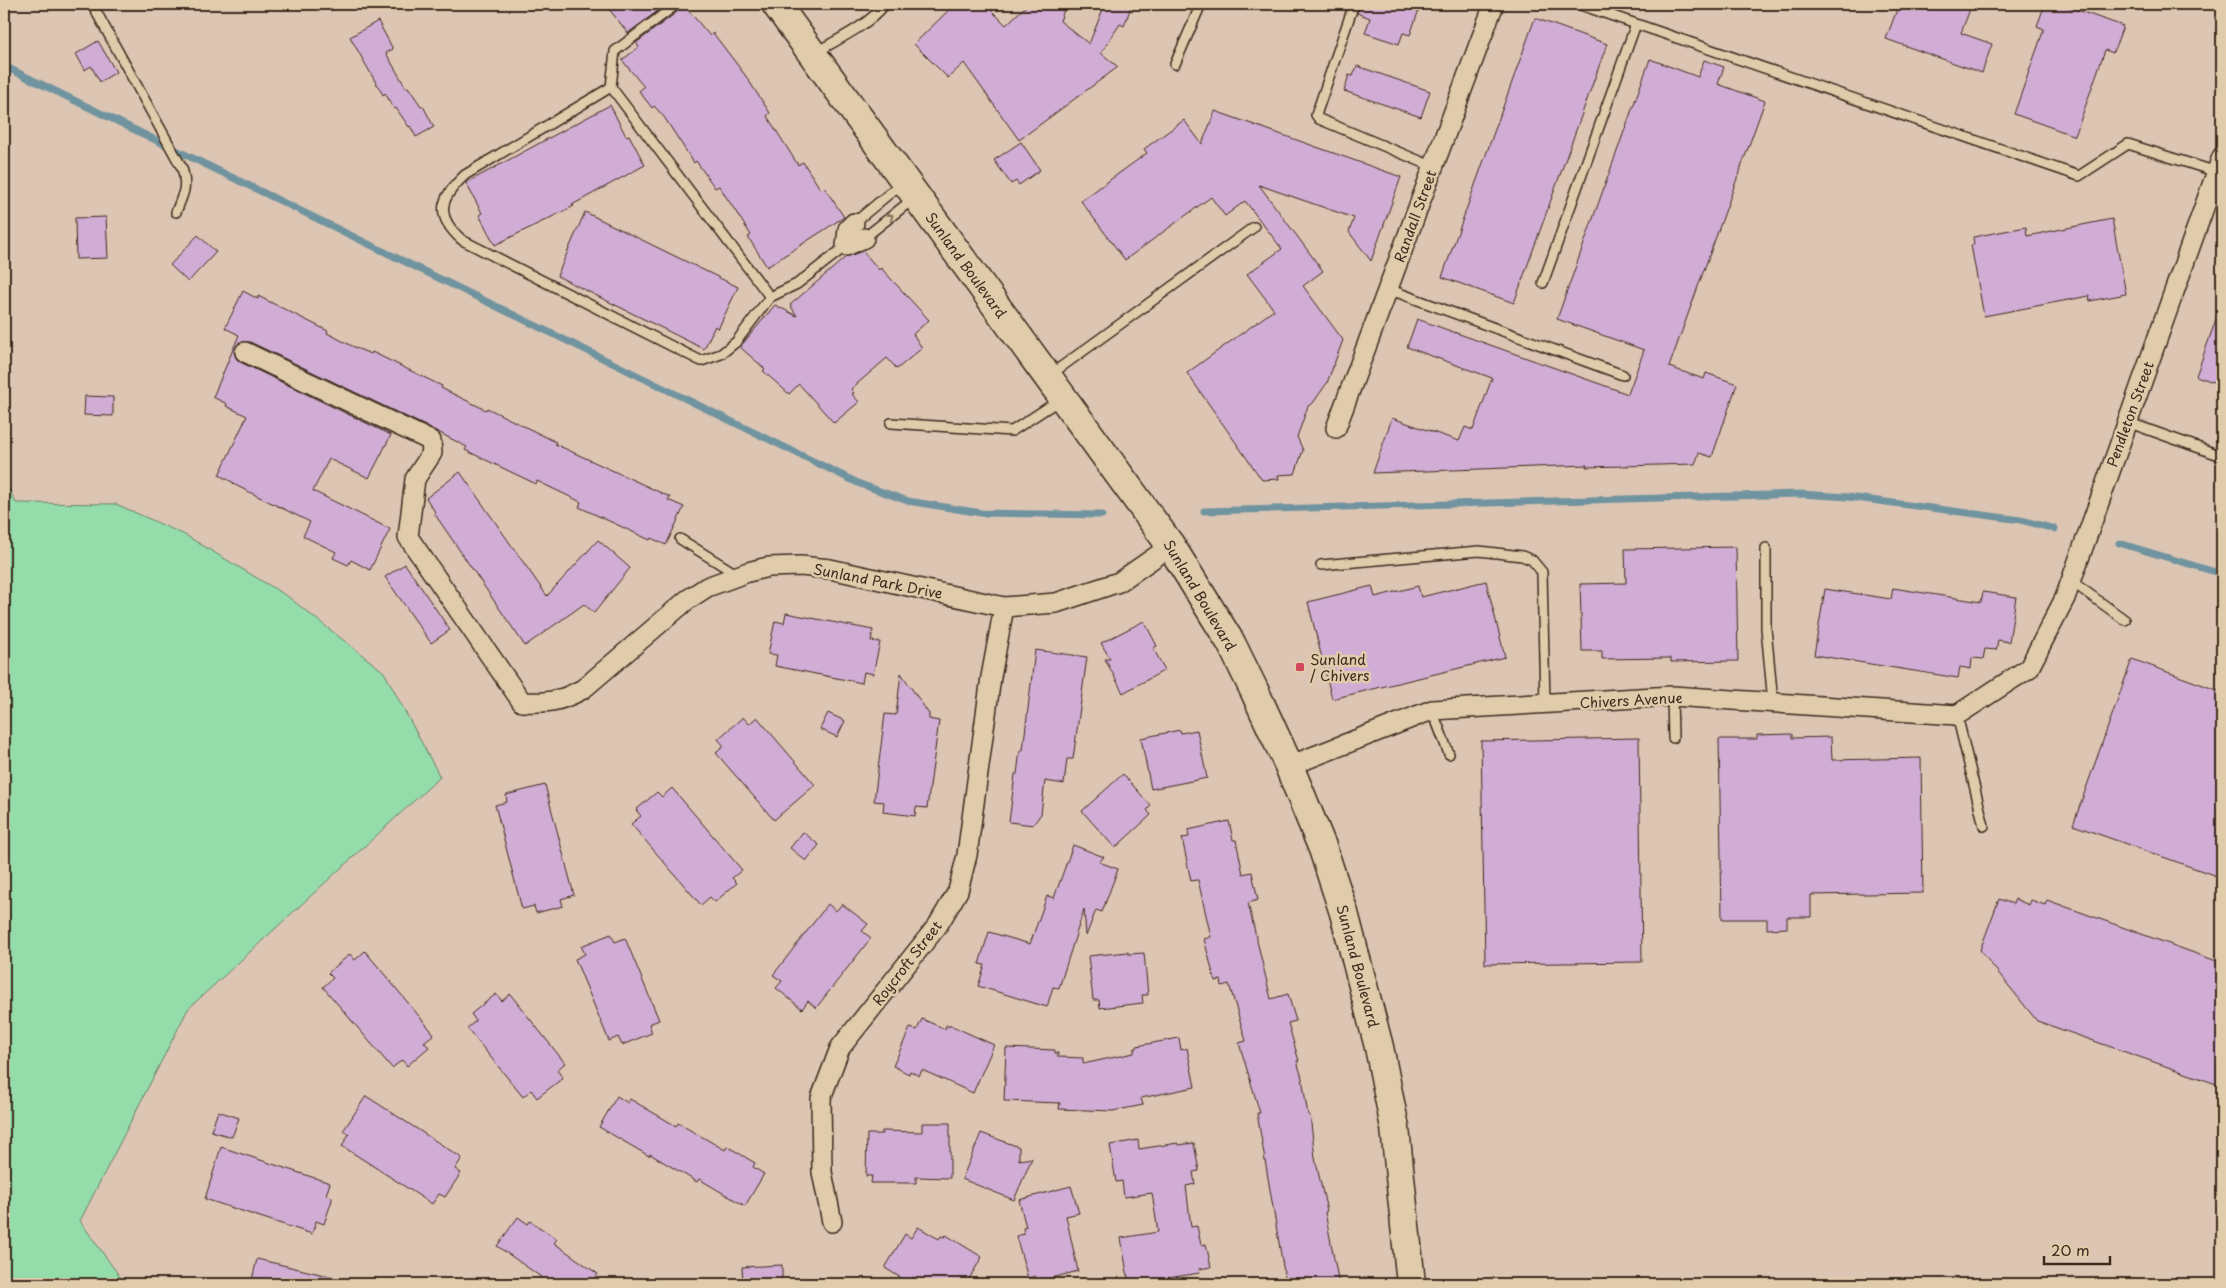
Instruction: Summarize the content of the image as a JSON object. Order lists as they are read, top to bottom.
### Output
{
  "streets": {
    "main road": ["Sunland Boulevard"],
    "street": [
      "Randall Street",
      "Pendleton Street",
      "Sunland Park Drive",
      "Chivers Avenue",
      "Roycroft Street"
    ]
  },
  "crossings": [
    ["Sunland Boulevard", "Sunland Park Drive"],
    ["Sunland Boulevard", "Chivers Avenue"],
    ["Pendleton Street", "Chivers Avenue"],
    ["Sunland Park Drive", "Roycroft Street"]
  ],
  "places": {
    "transit": ["Sunland / Chivers"]
  },
  "scale_bar": "20 m"
}
